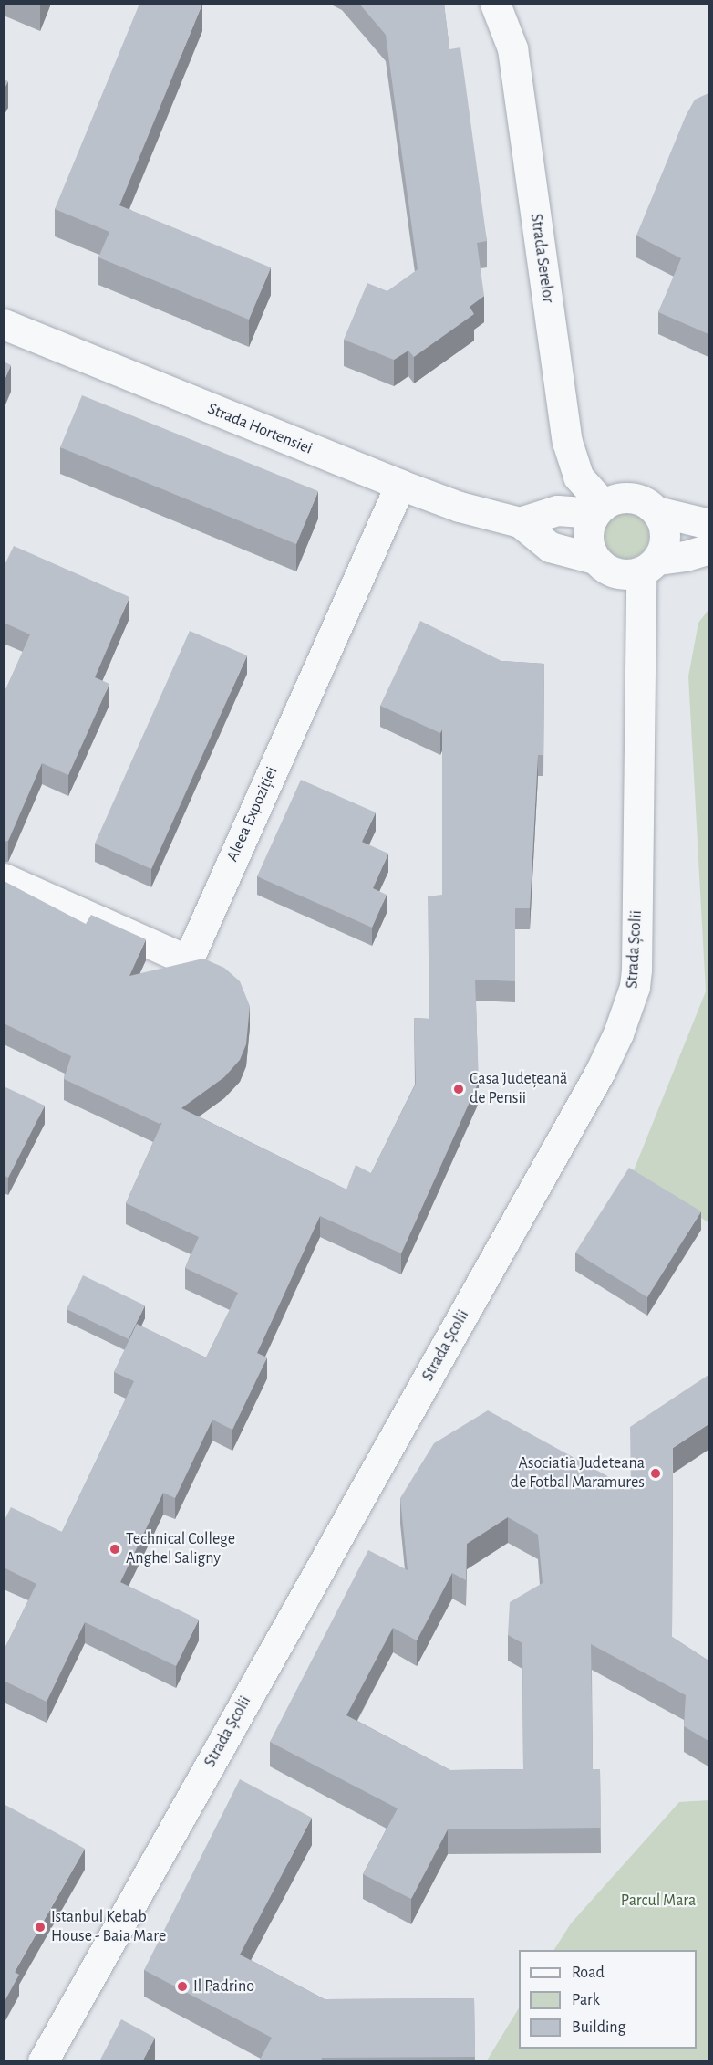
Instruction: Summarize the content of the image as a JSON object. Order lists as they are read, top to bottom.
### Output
{
  "streets": {
    "street": [
      "Strada Serelor",
      "Strada Hortensiei",
      "Aleea Expoziției",
      "Strada Școlii"
    ]
  },
  "crossings": [
    ["Strada Serelor", "Strada Hortensiei"],
    ["Strada Serelor", "Strada Școlii"],
    ["Strada Hortensiei", "Aleea Expoziției"],
    ["Strada Hortensiei", "Strada Școlii"]
  ],
  "parks": ["Parcul Mara"],
  "places": [
    "Casa Județeană de Pensii",
    "Asociatia Judeteana de Fotbal Maramures",
    "Technical College Anghel Saligny",
    "Istanbul Kebab House - Baia Mare",
    "Il Padrino"
  ],
  "legend": ["Road", "Park", "Building"]
}
